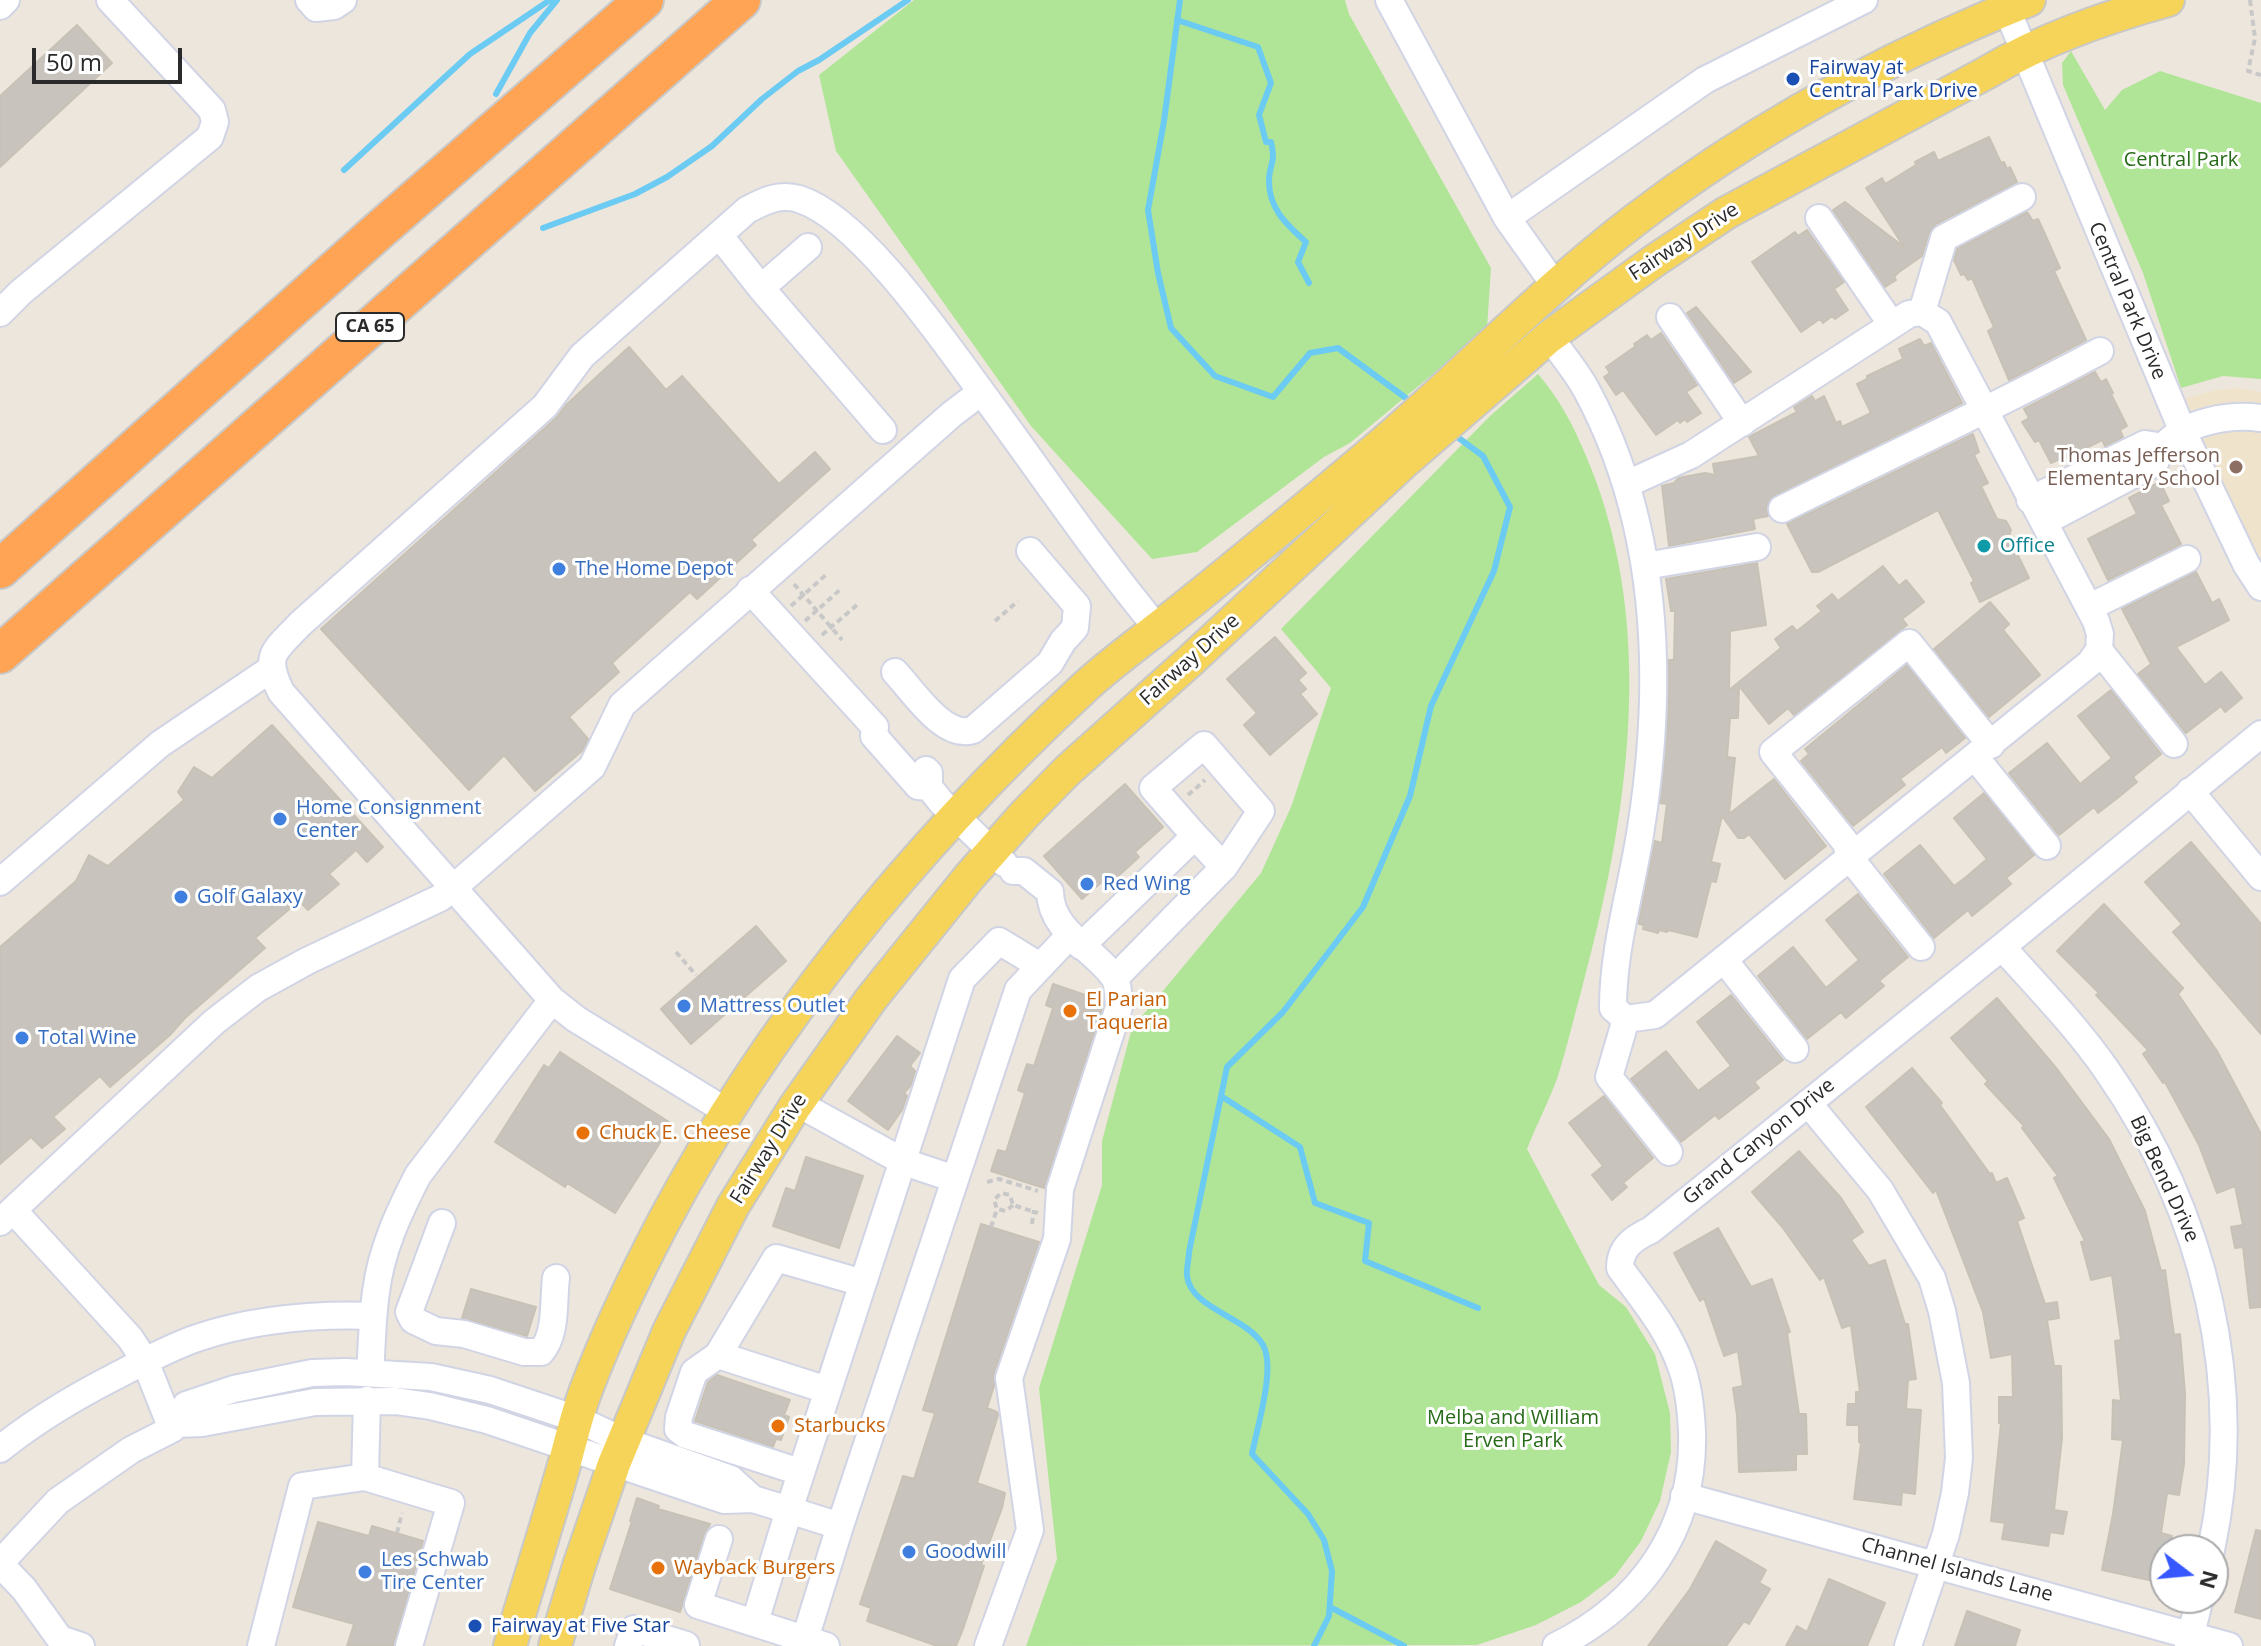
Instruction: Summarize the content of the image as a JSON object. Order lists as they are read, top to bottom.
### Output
{
  "streets": {
    "highway": ["CA 65"],
    "main road": ["Fairway Drive"],
    "street": [
      "Central Park Drive",
      "Grand Canyon Drive",
      "Big Bend Drive",
      "Channel Islands Lane"
    ]
  },
  "crossings": [
    ["Fairway Drive", "Central Park Drive"],
    ["Grand Canyon Drive", "Big Bend Drive"],
    ["Grand Canyon Drive", "Channel Islands Lane"]
  ],
  "parks": ["Central Park", "Melba and William Erven Park"],
  "places": [
    "Fairway at Central Park Drive",
    "Thomas Jefferson Elementary School",
    "Office",
    "The Home Depot",
    "Home Consignment Center",
    "Red Wing",
    "Golf Galaxy",
    "Mattress Outlet",
    "El Parian Taqueria",
    "Total Wine",
    "Chuck E. Cheese",
    "Starbucks",
    "Goodwill",
    "Wayback Burgers",
    "Les Schwab Tire Center",
    "Fairway at Five Star"
  ],
  "scale_bar": "50 m",
  "north": "right"
}
